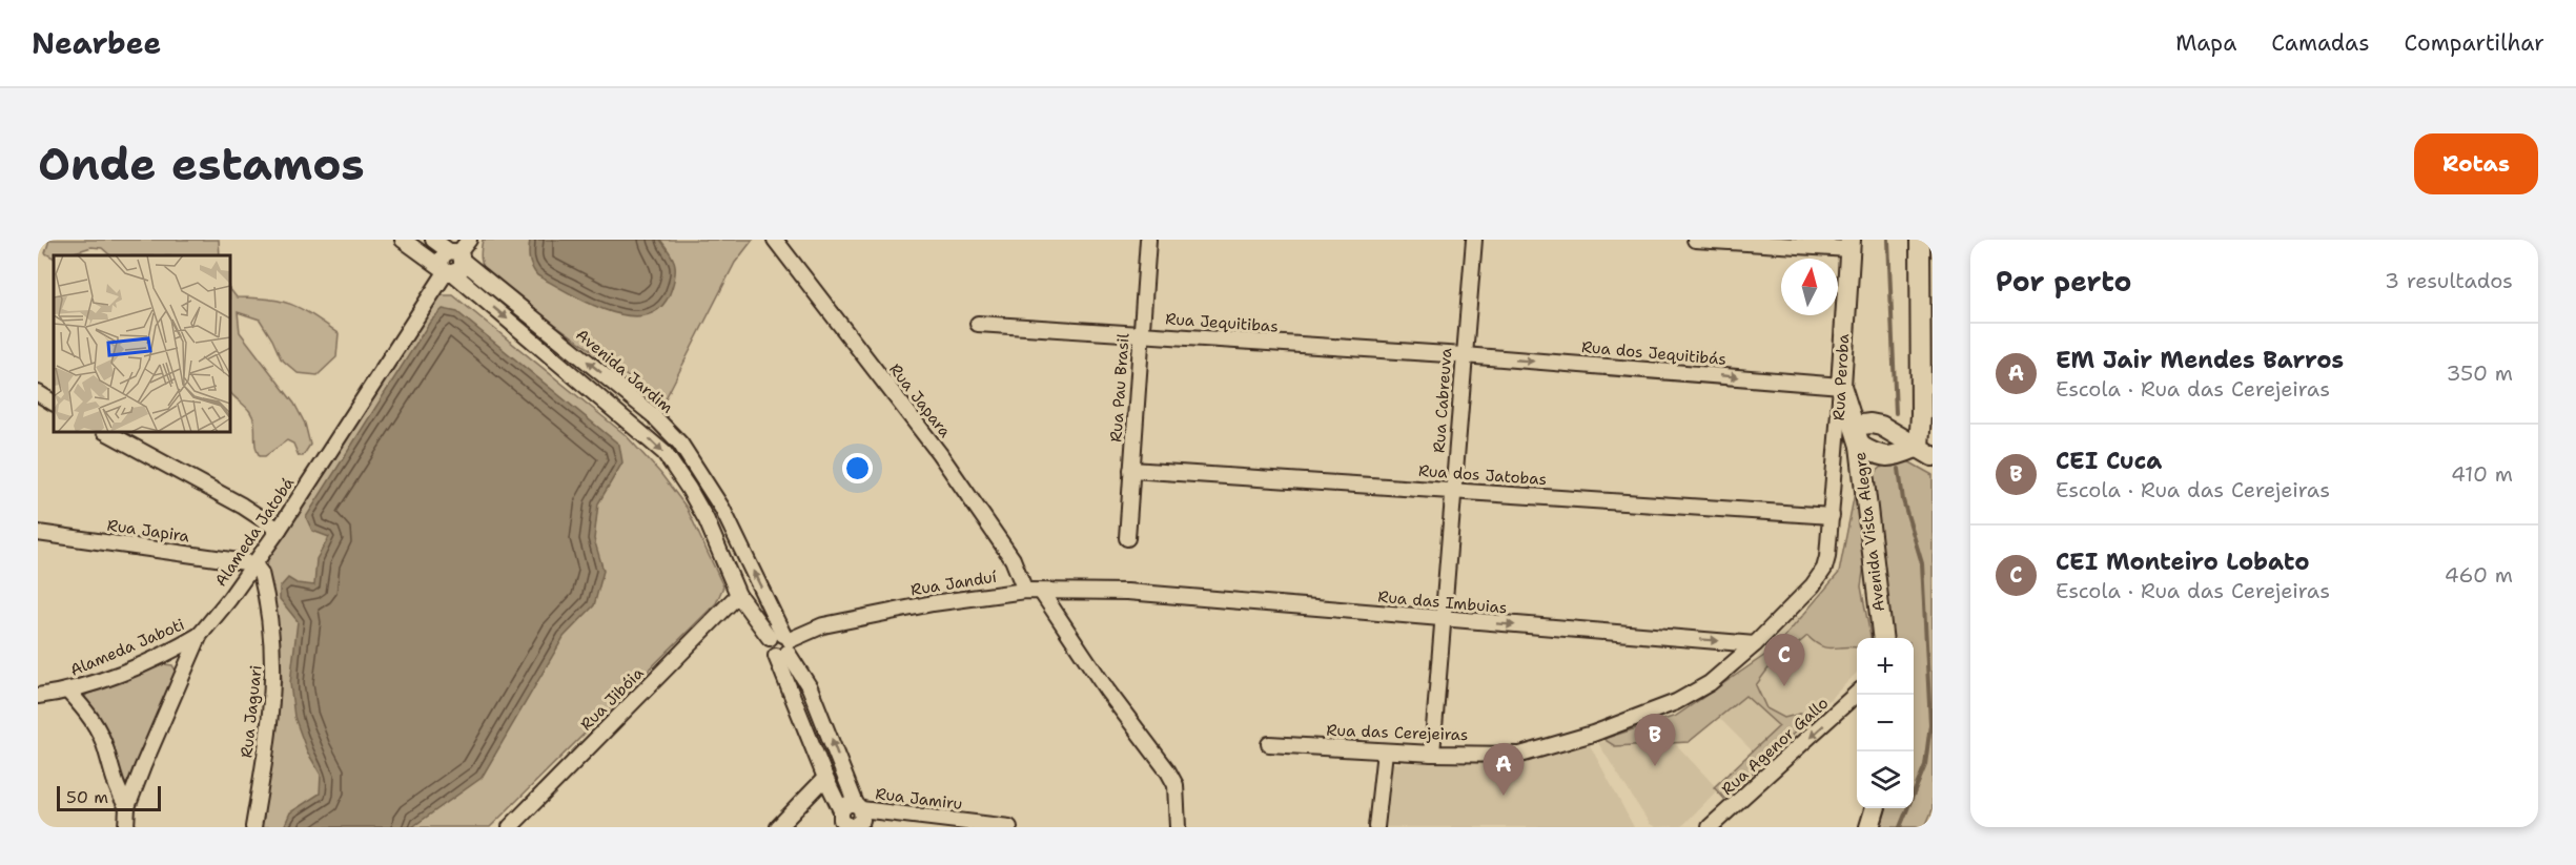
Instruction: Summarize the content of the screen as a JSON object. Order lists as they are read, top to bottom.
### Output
{
  "streets": {
    "street": [
      "Rua Jequitibas",
      "Rua dos Jequitibás",
      "Avenida Jardim",
      "Rua Peroba",
      "Rua Pau Brasil",
      "Rua Japara",
      "Rua Cabreuva",
      "Rua dos Jatobas",
      "Rua Japira",
      "Alameda Jatobá",
      "Avenida Vista Alegre",
      "Rua Janduí",
      "Rua das Imbuias",
      "Alameda Jaboti",
      "Rua Jibóia",
      "Rua Jaguari",
      "Rua das Cerejeiras",
      "Rua Agenor Gallo",
      "Rua Jamiru"
    ]
  },
  "crossings": [
    ["Rua Jequitibas", "Rua dos Jequitibás"],
    ["Rua Jequitibas", "Rua Pau Brasil"],
    ["Rua Jequitibas", "Rua Cabreuva"],
    ["Rua dos Jequitibás", "Rua Peroba"],
    ["Rua dos Jequitibás", "Rua Cabreuva"],
    ["Rua dos Jequitibás", "Avenida Vista Alegre"],
    ["Avenida Jardim", "Alameda Jatobá"],
    ["Avenida Jardim", "Rua Janduí"],
    ["Avenida Jardim", "Rua Jibóia"],
    ["Avenida Jardim", "Rua Jamiru"],
    ["Rua Peroba", "Rua dos Jatobas"],
    ["Rua Peroba", "Avenida Vista Alegre"],
    ["Rua Peroba", "Rua das Cerejeiras"],
    ["Rua Pau Brasil", "Rua dos Jatobas"],
    ["Rua Japara", "Rua Janduí"],
    ["Rua Cabreuva", "Rua dos Jatobas"],
    ["Rua Cabreuva", "Rua das Imbuias"],
    ["Rua Cabreuva", "Rua das Cerejeiras"],
    ["Rua dos Jatobas", "Rua das Cerejeiras"],
    ["Rua Japira", "Alameda Jatobá"],
    ["Rua Japira", "Rua Jaguari"],
    ["Alameda Jatobá", "Alameda Jaboti"],
    ["Alameda Jatobá", "Rua Jaguari"],
    ["Rua Janduí", "Rua das Imbuias"],
    ["Rua das Imbuias", "Rua das Cerejeiras"]
  ],
  "one_way": ["Rua dos Jequitibás", "Rua das Imbuias", "Rua Agenor Gallo"],
  "scale_bar": "50 m",
  "north": "top",
  "page": {
    "header": "Nearbee",
    "nav": ["Mapa", "Camadas", "Compartilhar"],
    "buttons": "Rotas",
    "title": "Onde estamos",
    "heading": ["Por perto", "3 resultados"],
    "list": [
      {
        "mark": "A",
        "name": "EM Jair Mendes Barros",
        "note": "Escola · Rua das Cerejeiras",
        "value": "350 m"
      },
      {
        "mark": "B",
        "name": "CEI Cuca",
        "note": "Escola · Rua das Cerejeiras",
        "value": "410 m"
      },
      {
        "mark": "C",
        "name": "CEI Monteiro Lobato",
        "note": "Escola · Rua das Cerejeiras",
        "value": "460 m"
      }
    ],
    "pins": ["C", "B", "A"],
    "map_buttons": ["+", "−"],
    "scale": "50 m"
  }
}
